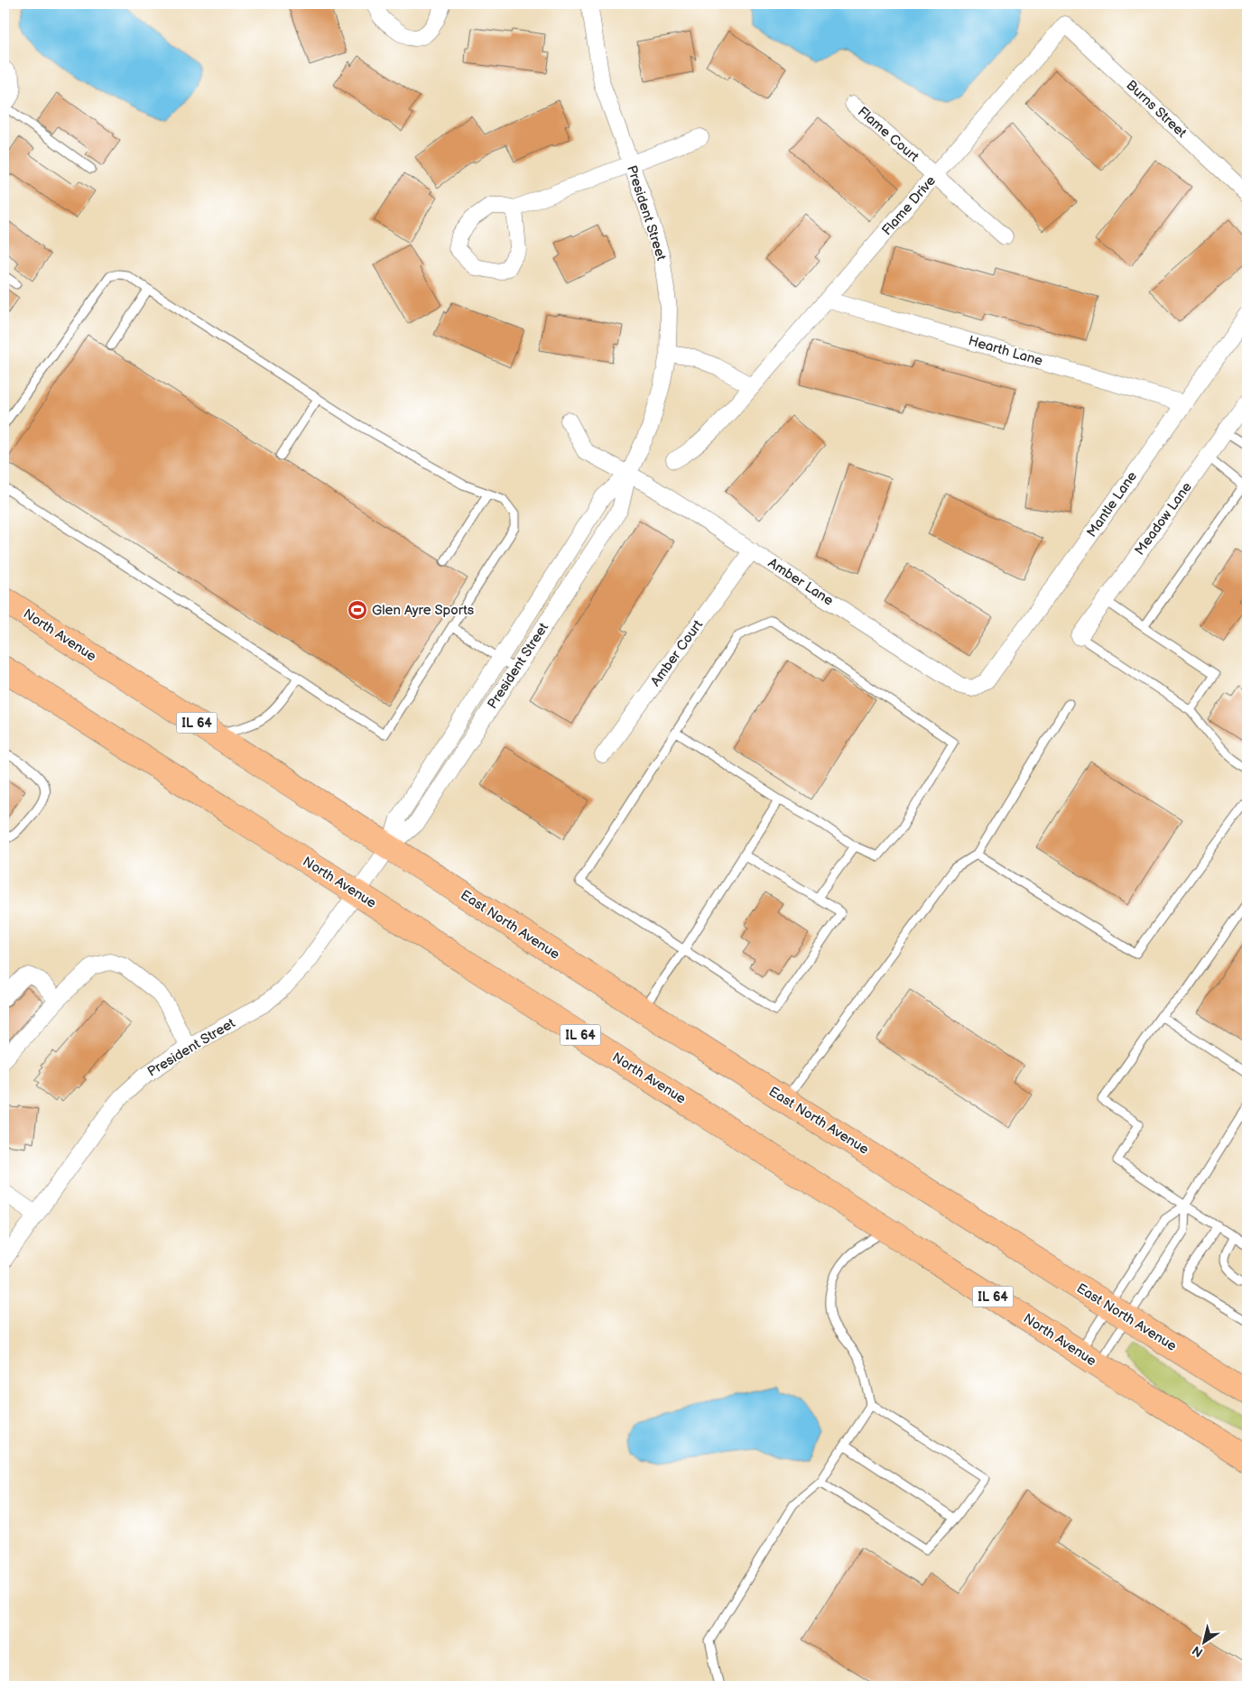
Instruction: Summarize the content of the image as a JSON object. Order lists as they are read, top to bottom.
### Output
{
  "streets": {
    "main road": ["North Avenue", "IL 64", "East North Avenue"],
    "street": [
      "Burns Street",
      "Flame Court",
      "Flame Drive",
      "President Street",
      "Hearth Lane",
      "Mantle Lane",
      "Meadow Lane",
      "Amber Lane",
      "Amber Court"
    ]
  },
  "crossings": [
    ["Burns Street", "Flame Drive"],
    ["Flame Court", "Flame Drive"],
    ["Flame Drive", "Hearth Lane"],
    ["President Street", "Amber Lane"],
    ["President Street", "North Avenue"],
    ["President Street", "East North Avenue"],
    ["Hearth Lane", "Mantle Lane"],
    ["Mantle Lane", "Amber Lane"],
    ["Amber Lane", "Amber Court"],
    ["North Avenue", "East North Avenue"]
  ],
  "places": {
    "sports": ["Glen Ayre Sports"]
  },
  "north": "bottom left"
}
